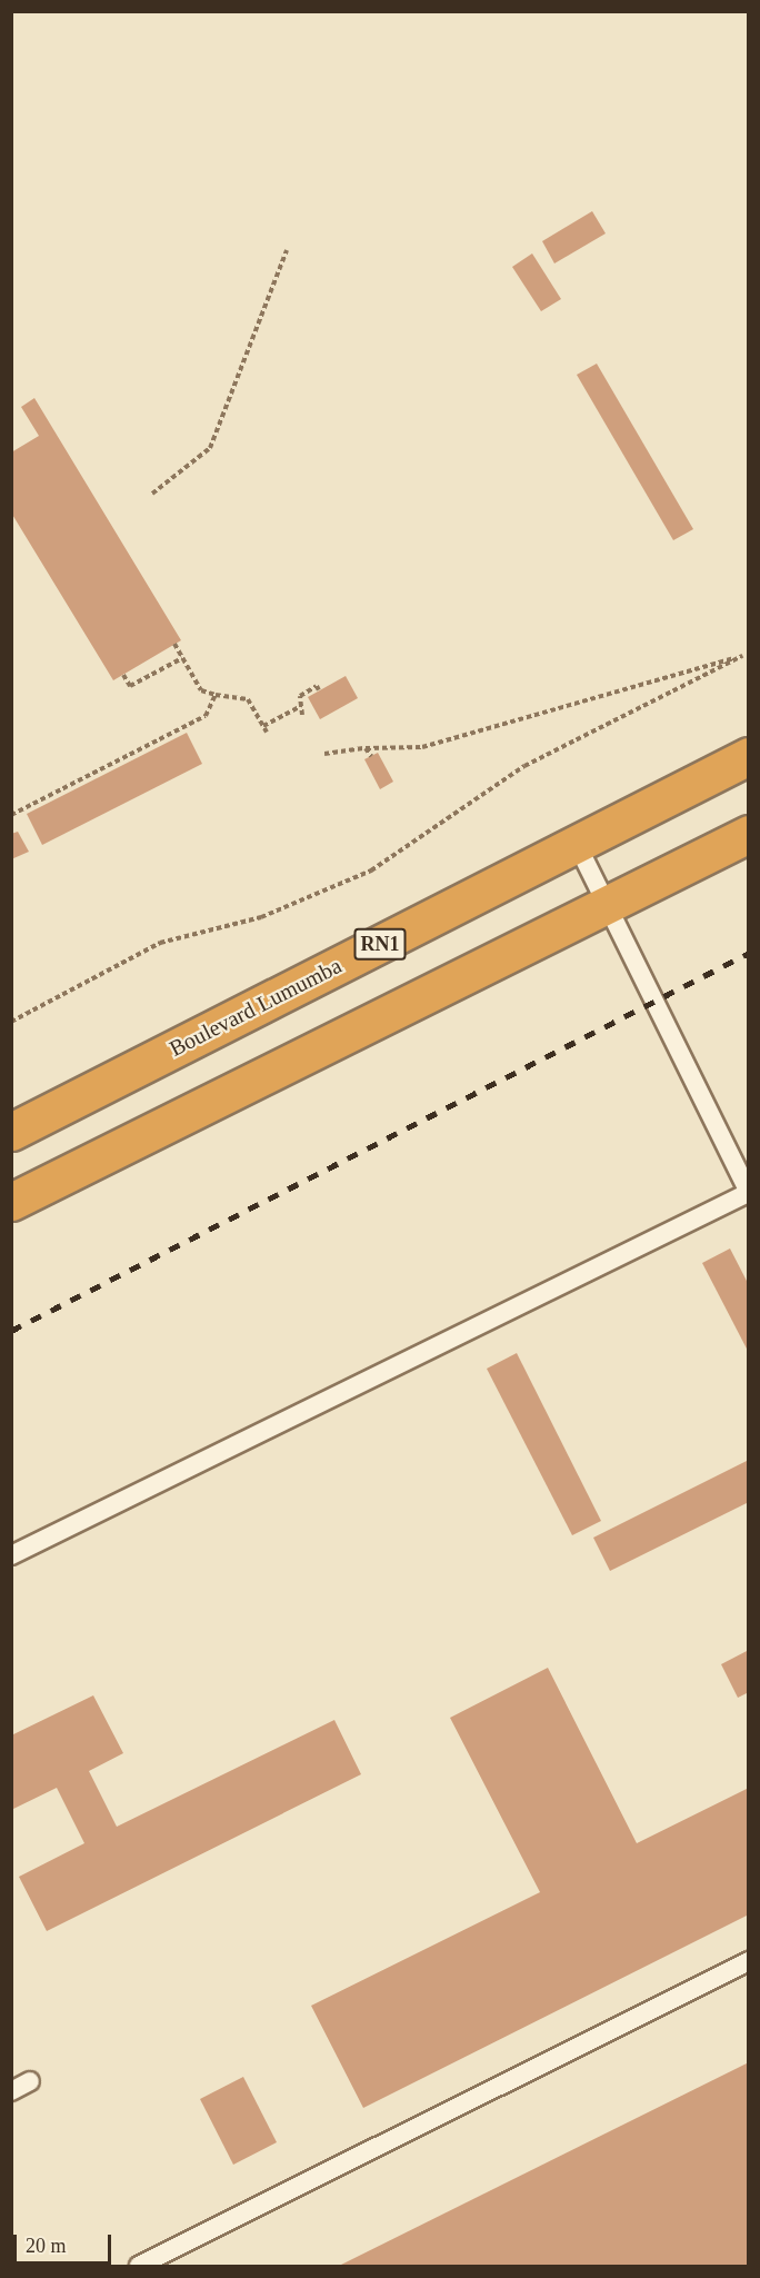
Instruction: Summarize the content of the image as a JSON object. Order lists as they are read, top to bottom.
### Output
{
  "streets": {
    "highway": ["RN1", "Boulevard Lumumba"]
  },
  "scale_bar": "20 m"
}
